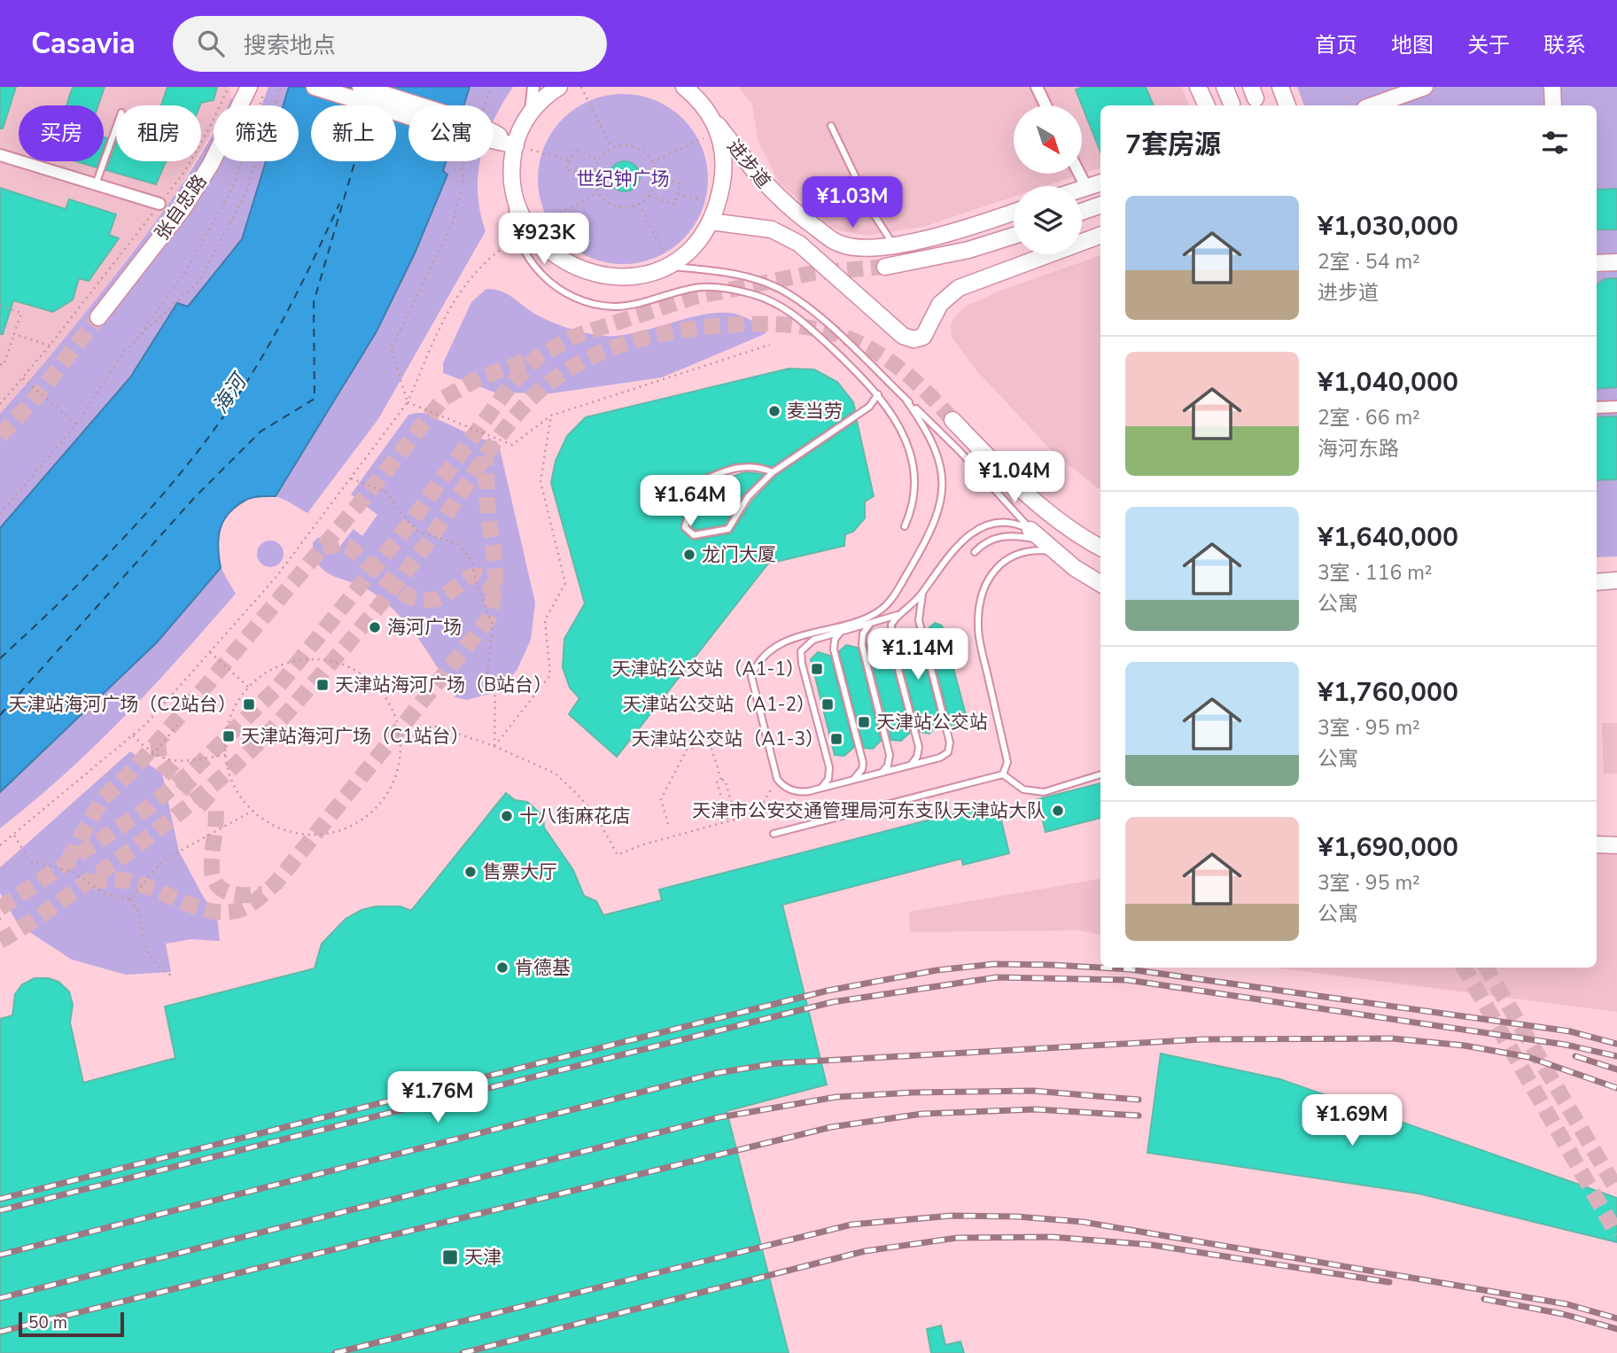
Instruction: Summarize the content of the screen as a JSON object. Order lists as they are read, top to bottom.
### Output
{
  "streets": {
    "street": ["进步道", "张自忠路"]
  },
  "water": ["海河"],
  "parks": ["世纪钟广场"],
  "places": {
    "other": [
      "麦当劳",
      "龙门大厦",
      "海河广场",
      "天津市公安交通管理局河东支队天津站大队",
      "十八街麻花店",
      "售票大厅",
      "肯德基"
    ],
    "transit": [
      "天津站公交站（A1-1）",
      "天津站海河广场（B站台）",
      "天津站海河广场（C2站台）",
      "天津站公交站（A1-2）",
      "天津站公交站",
      "天津站海河广场（C1站台）",
      "天津站公交站（A1-3）",
      "天津"
    ]
  },
  "scale_bar": "50 m",
  "north": "bottom right",
  "page": {
    "header": "Casavia",
    "search": "搜索地点",
    "nav": [
      "首页",
      "地图",
      "关于",
      "联系"
    ],
    "chip": [
      "买房",
      "租房",
      "筛选",
      "新上",
      "公寓"
    ],
    "heading": "7套房源",
    "price": [
      "¥1.03M",
      "¥923K",
      "¥1.04M",
      "¥1.64M",
      "¥1.14M",
      "¥1.76M",
      "¥1.69M"
    ],
    "list": [
      {
        "name": "¥1,030,000",
        "note": "2室 · 54 m² · 进步道"
      },
      {
        "name": "¥1,040,000",
        "note": "2室 · 66 m² · 海河东路"
      },
      {
        "name": "¥1,640,000",
        "note": "3室 · 116 m² · 公寓"
      },
      {
        "name": "¥1,760,000",
        "note": "3室 · 95 m² · 公寓"
      },
      {
        "name": "¥1,690,000",
        "note": "3室 · 95 m² · 公寓"
      }
    ],
    "scale": "50 m"
  }
}
